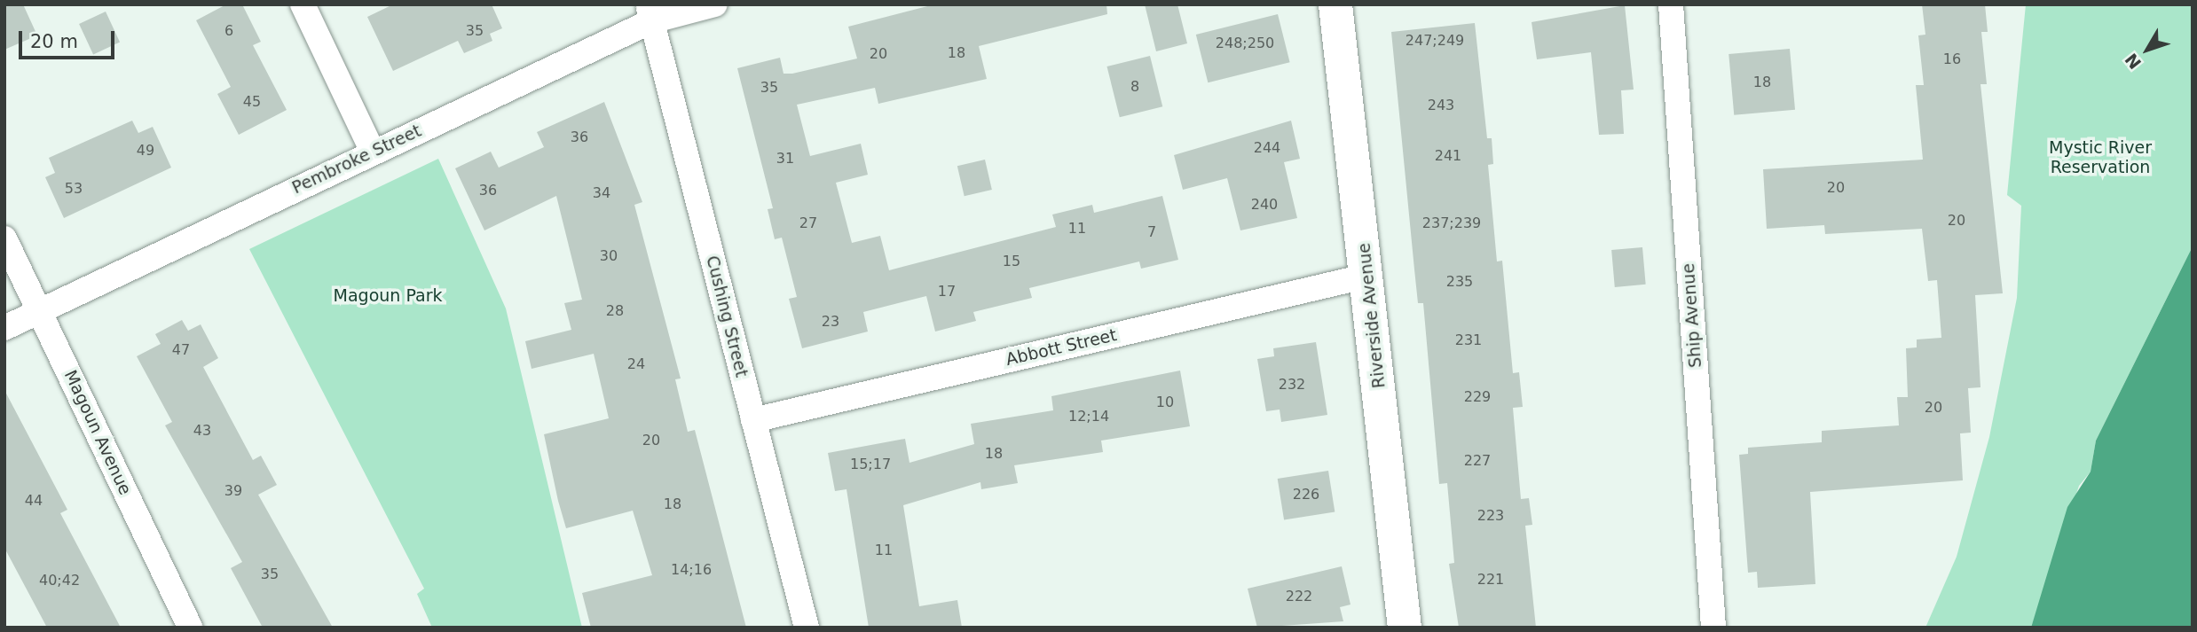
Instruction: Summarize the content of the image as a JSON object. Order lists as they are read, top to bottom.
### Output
{
  "streets": {
    "main road": ["Riverside Avenue"],
    "street": [
      "Pembroke Street",
      "Ship Avenue",
      "Cushing Street",
      "Abbott Street",
      "Magoun Avenue"
    ]
  },
  "crossings": [
    ["Pembroke Street", "Cushing Street"],
    ["Pembroke Street", "Magoun Avenue"],
    ["Riverside Avenue", "Abbott Street"],
    ["Cushing Street", "Abbott Street"]
  ],
  "parks": ["Mystic River Reservation", "Magoun Park"],
  "house_numbers": [
    "6",
    "35",
    "247;249",
    "248;250",
    "18",
    "20",
    "16",
    "18",
    "8",
    "35",
    "45",
    "243",
    "36",
    "244",
    "49",
    "241",
    "31",
    "20",
    "53",
    "36",
    "34",
    "240",
    "20",
    "27",
    "237;239",
    "11",
    "7",
    "30",
    "15",
    "235",
    "17",
    "28",
    "23",
    "231",
    "47",
    "24",
    "232",
    "229",
    "10",
    "20",
    "12;14",
    "43",
    "20",
    "18",
    "227",
    "15;17",
    "39",
    "226",
    "44",
    "18",
    "223",
    "11",
    "14;16",
    "35",
    "221",
    "40;42",
    "222"
  ],
  "scale_bar": "20 m",
  "north": "bottom left"
}
